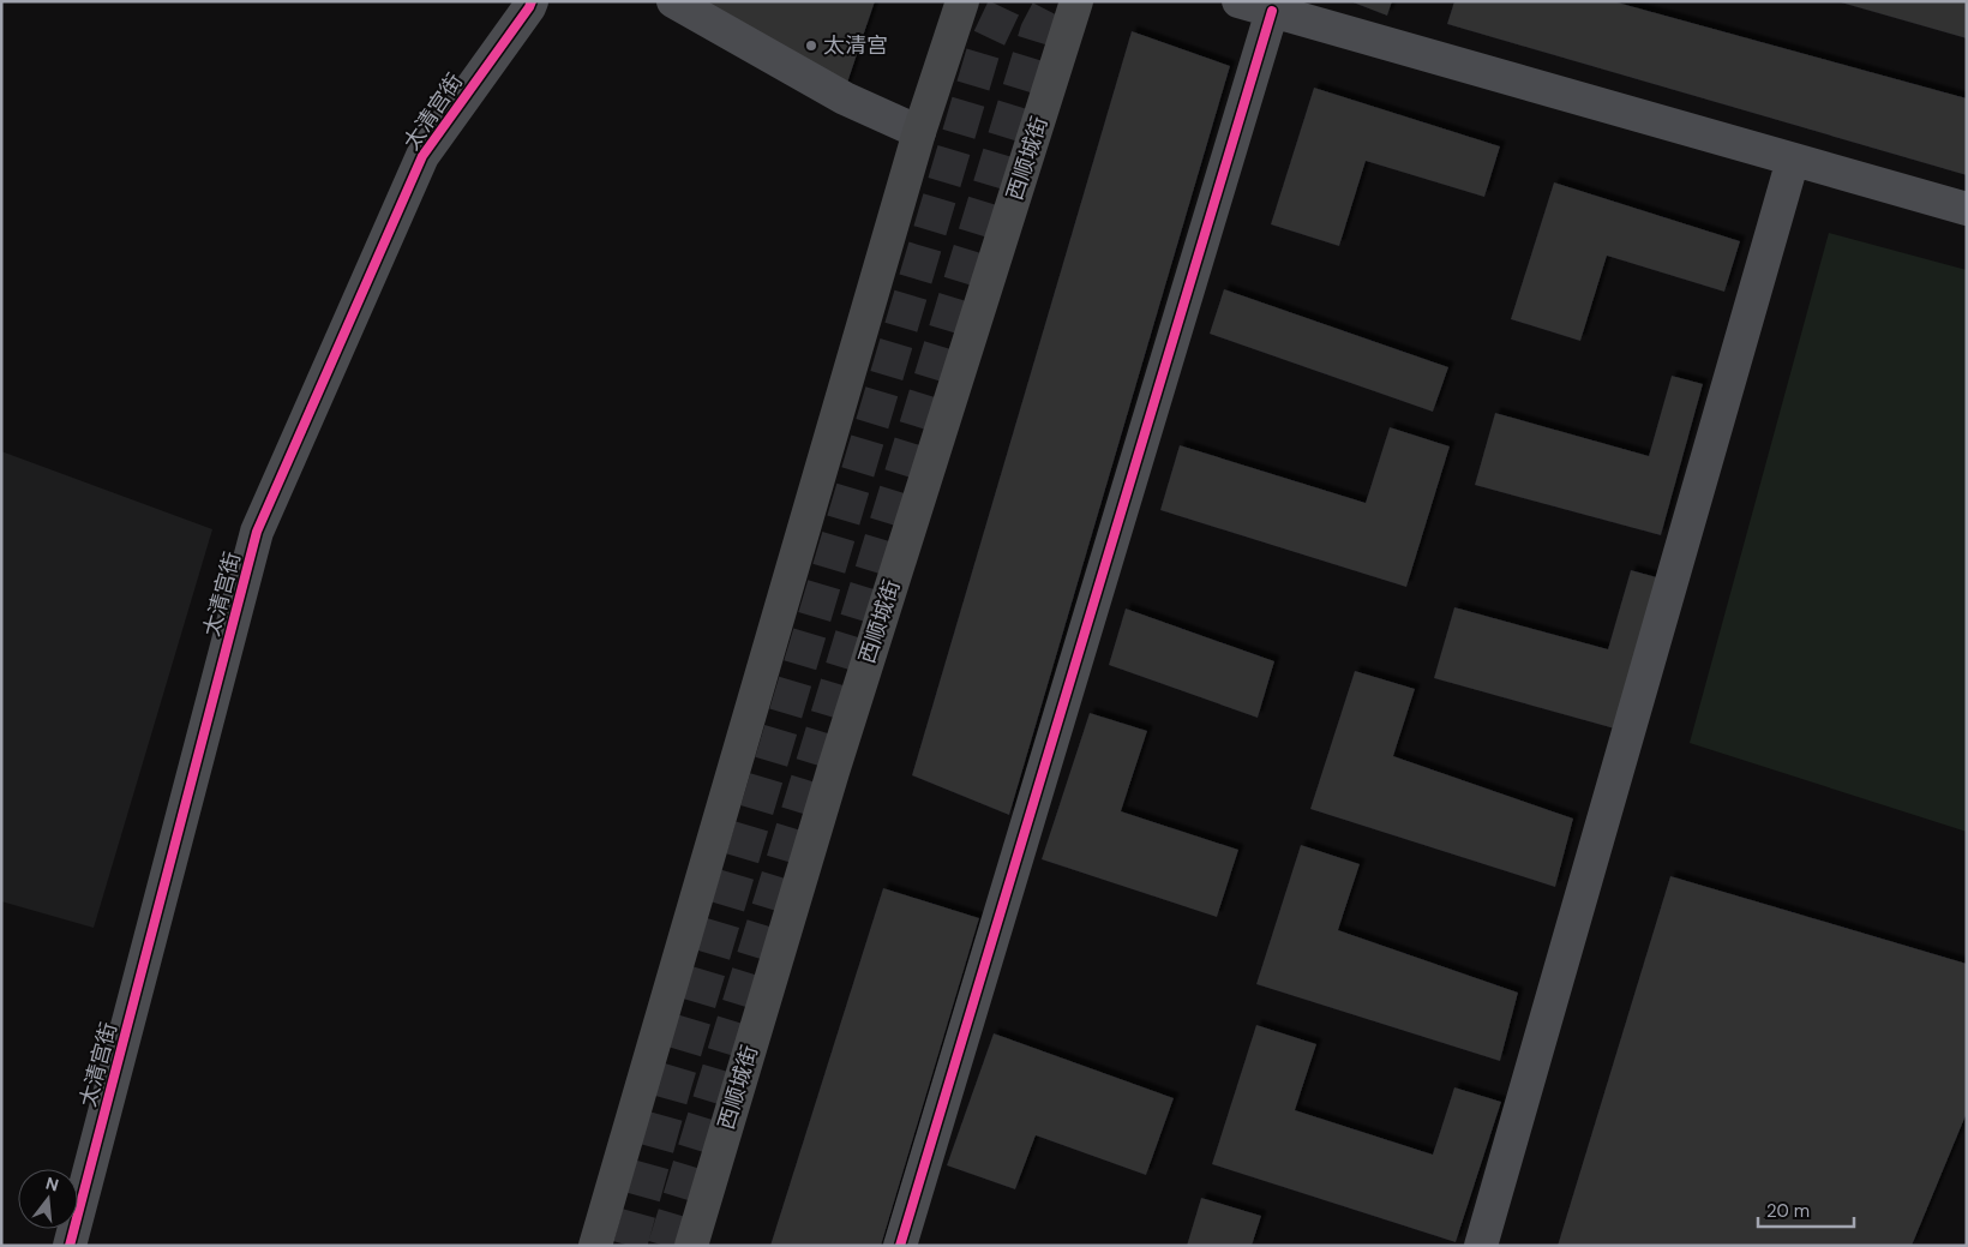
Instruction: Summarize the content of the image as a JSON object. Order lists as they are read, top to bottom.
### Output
{
  "streets": {
    "main road": ["西顺城街"],
    "street": ["太清宫街"]
  },
  "places": ["太清宫"],
  "scale_bar": "20 m",
  "north": "top"
}
